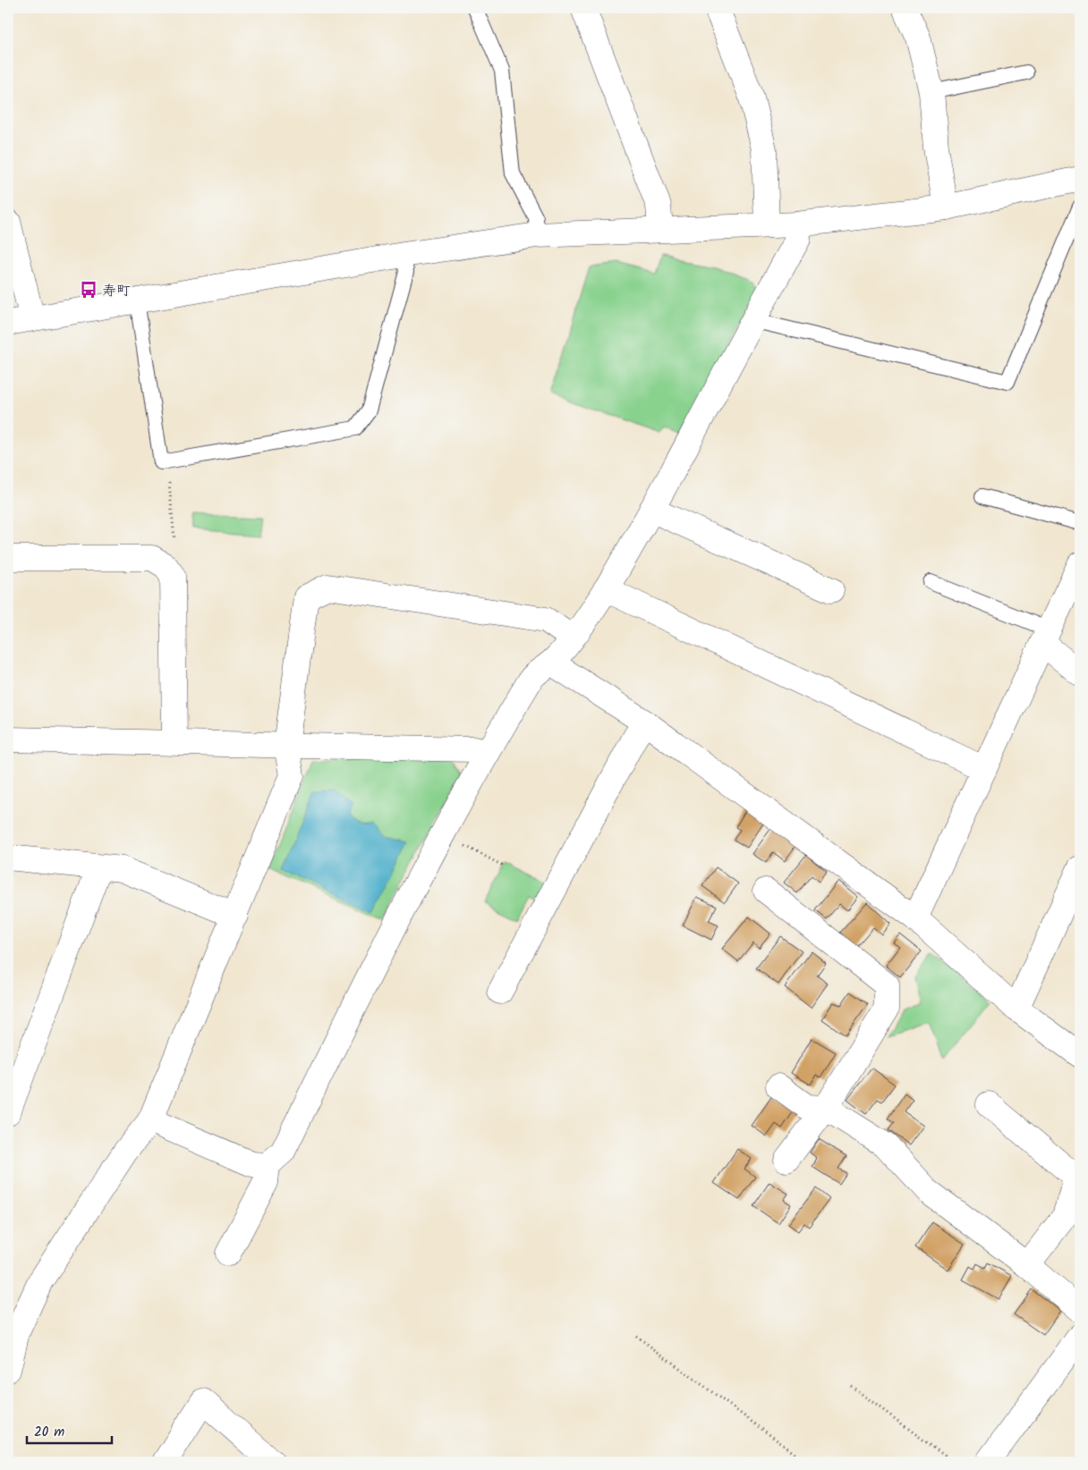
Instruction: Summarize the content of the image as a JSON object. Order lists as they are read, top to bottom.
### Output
{
  "places": {
    "bus stop": ["寿町"]
  },
  "scale_bar": "20 m"
}
